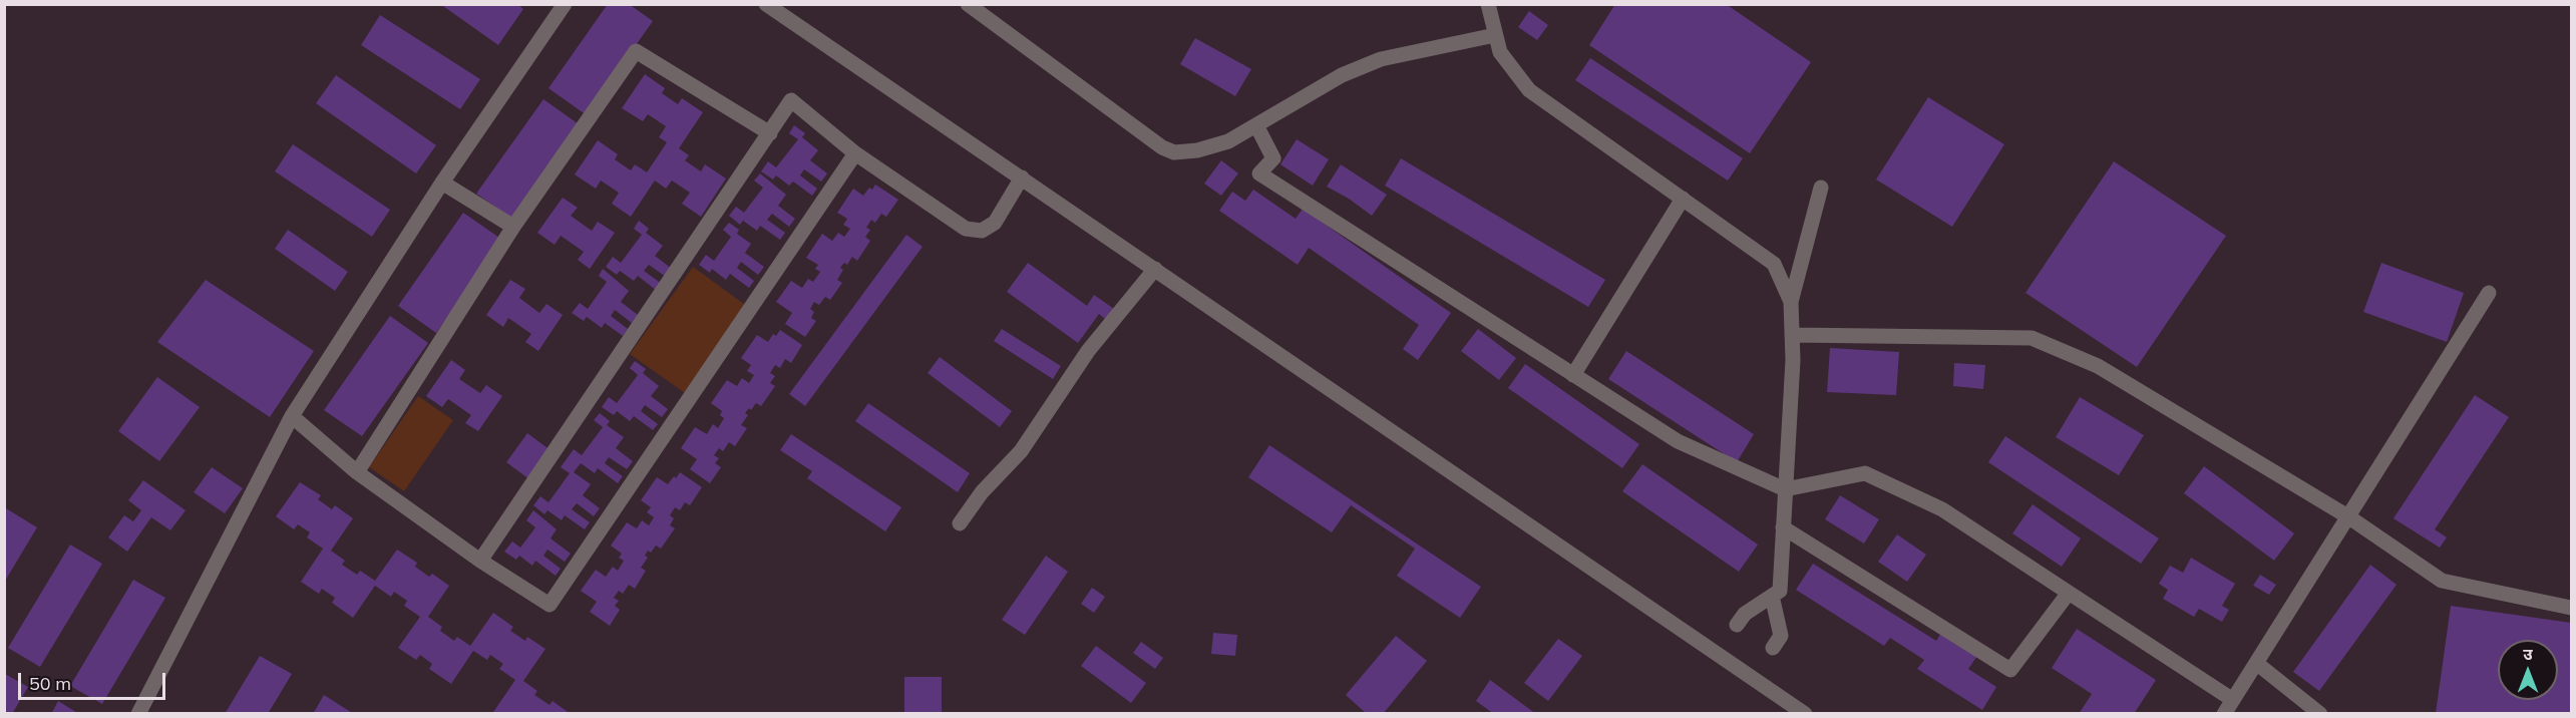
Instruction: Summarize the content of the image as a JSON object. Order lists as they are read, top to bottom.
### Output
{
  "scale_bar": "50 m",
  "north": "top"
}
